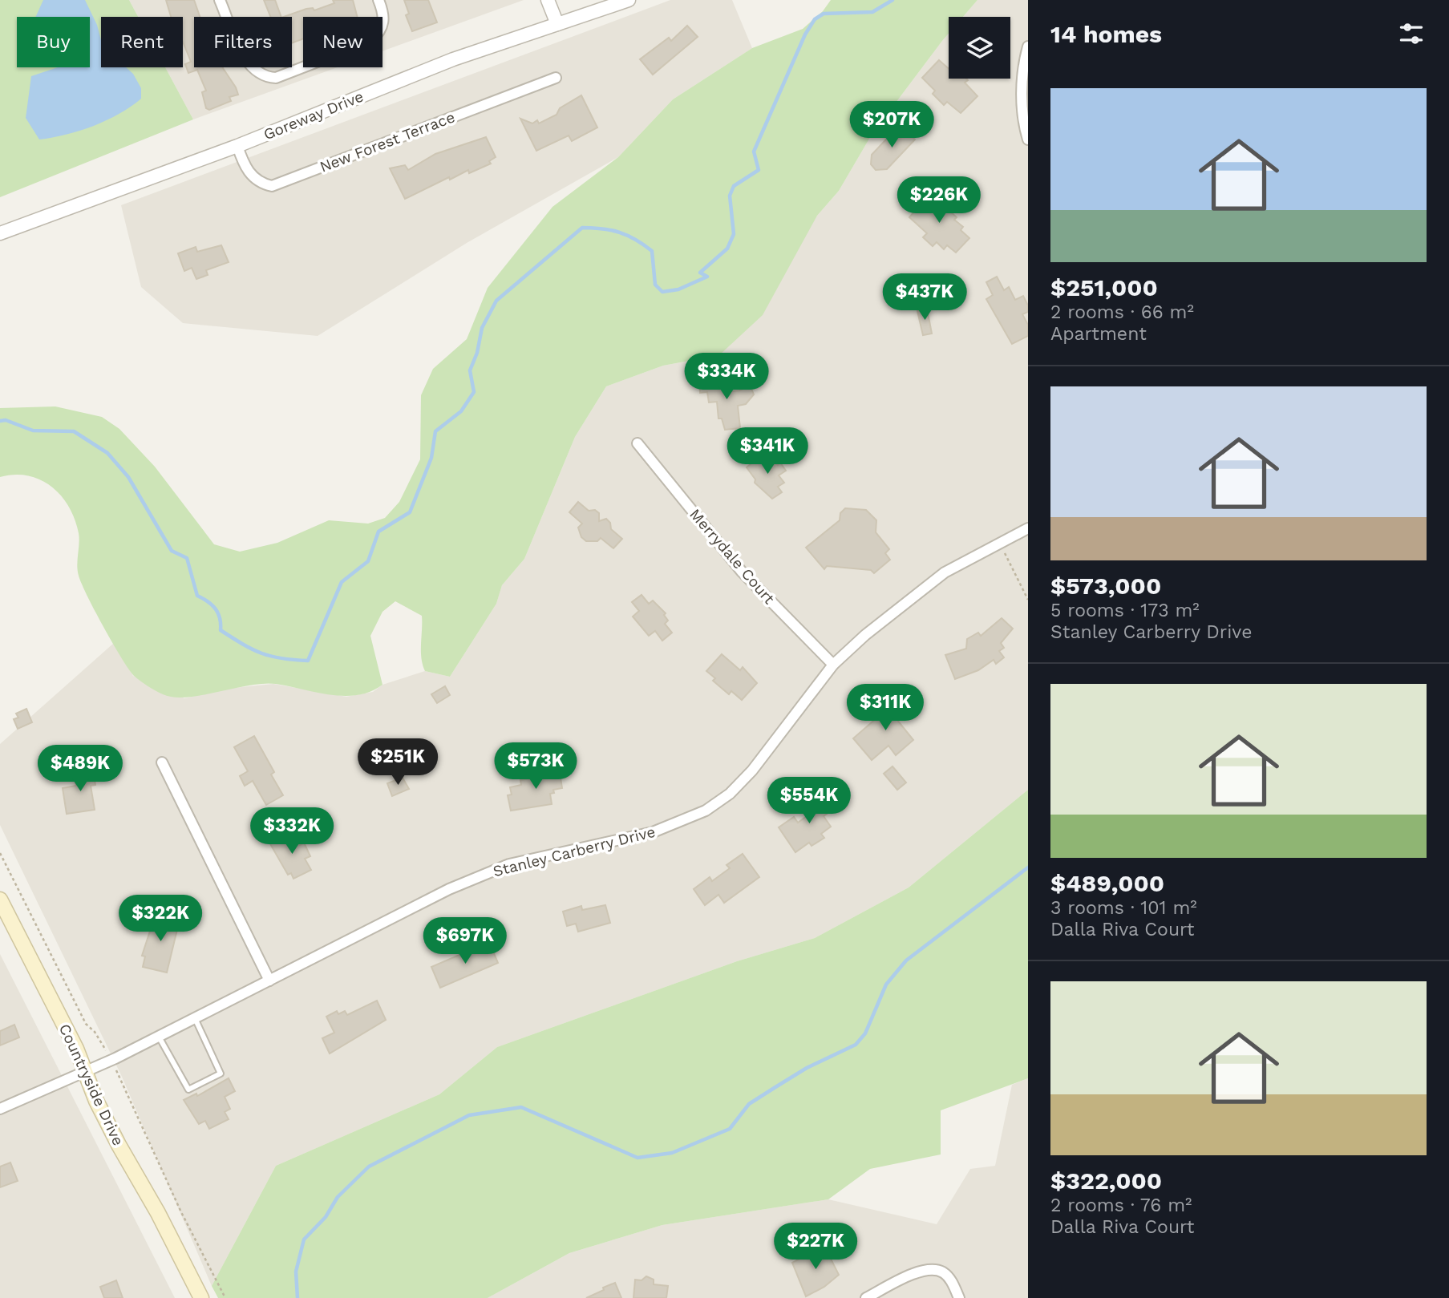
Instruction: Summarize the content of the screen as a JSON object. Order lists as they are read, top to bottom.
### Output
{
  "streets": {
    "main road": ["Countryside Drive"],
    "street": [
      "Goreway Drive",
      "New Forest Terrace",
      "Merrydale Court",
      "Stanley Carberry Drive"
    ]
  },
  "crossings": [
    ["Goreway Drive", "New Forest Terrace"],
    ["Merrydale Court", "Stanley Carberry Drive"],
    ["Stanley Carberry Drive", "Countryside Drive"]
  ],
  "page": {
    "heading": "14 homes",
    "chip": [
      "Buy",
      "Rent",
      "Filters",
      "New"
    ],
    "list": [
      {
        "name": "$251,000",
        "note": "2 rooms · 66 m² · Apartment"
      },
      {
        "name": "$573,000",
        "note": "5 rooms · 173 m² · Stanley Carberry Drive"
      },
      {
        "name": "$489,000",
        "note": "3 rooms · 101 m² · Dalla Riva Court"
      },
      {
        "name": "$322,000",
        "note": "2 rooms · 76 m² · Dalla Riva Court"
      }
    ],
    "price": [
      "$207K",
      "$226K",
      "$437K",
      "$334K",
      "$341K",
      "$311K",
      "$251K",
      "$573K",
      "$489K",
      "$554K",
      "$332K",
      "$322K",
      "$697K",
      "$227K"
    ]
  }
}
